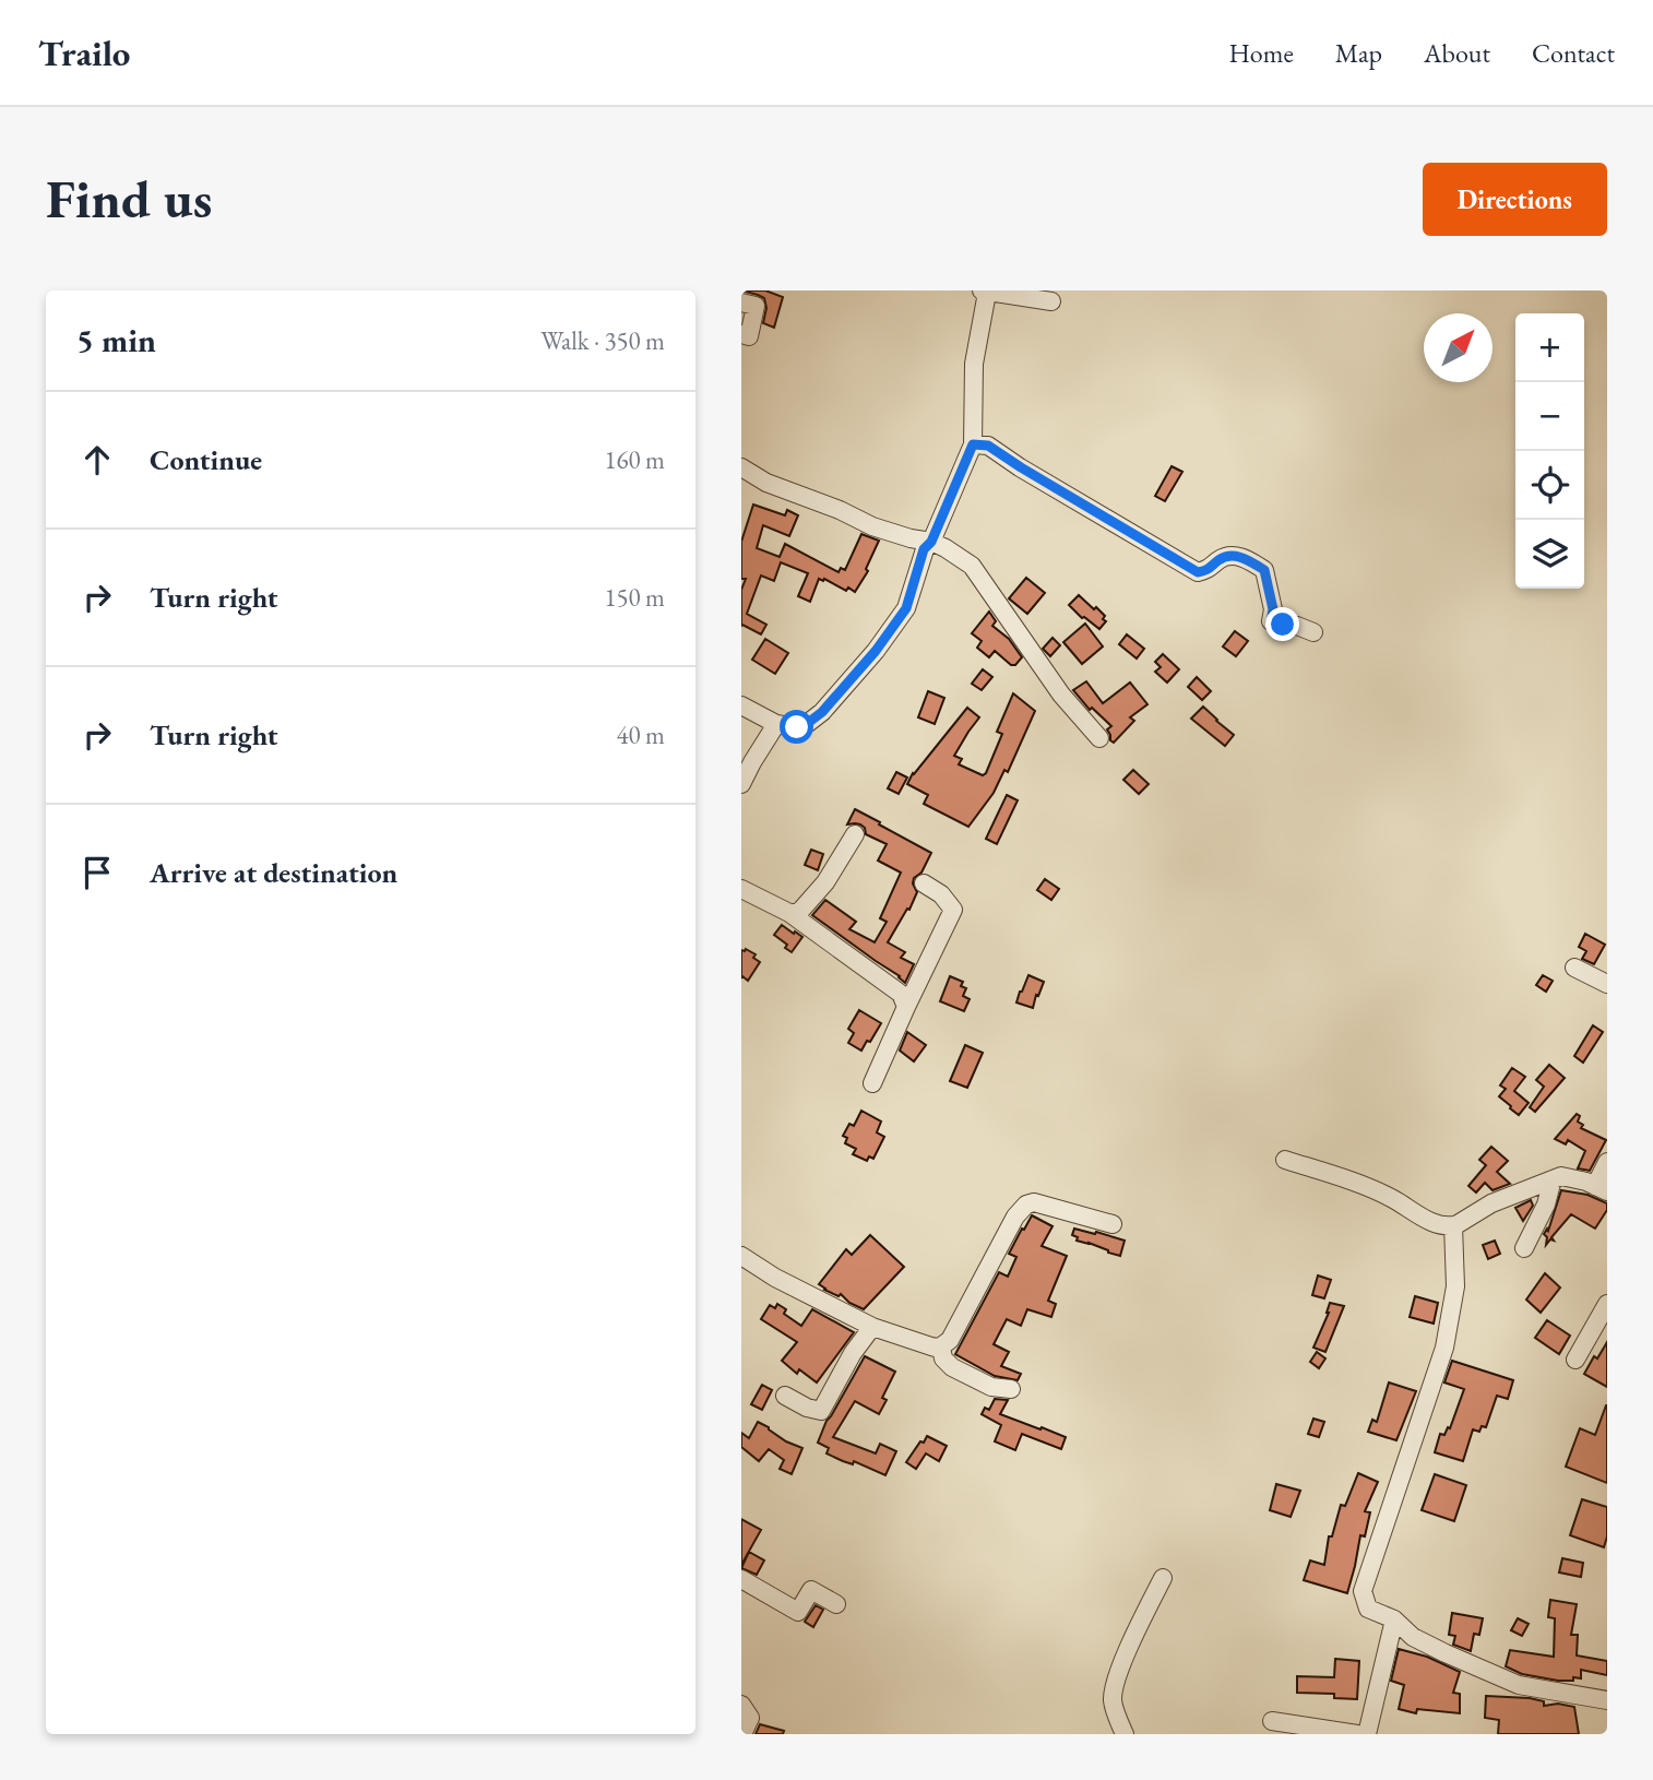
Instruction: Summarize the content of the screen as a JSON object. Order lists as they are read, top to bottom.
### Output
{
  "north": "top right",
  "page": {
    "header": "Trailo",
    "nav": [
      "Home",
      "Map",
      "About",
      "Contact"
    ],
    "buttons": "Directions",
    "title": "Find us",
    "heading": ["5 min", "Walk · 350 m"],
    "map_buttons": ["+", "−"],
    "list": [
      ["Continue", "160 m"],
      ["Turn right", "150 m"],
      ["Turn right", "40 m"],
      "Arrive at destination"
    ]
  }
}
